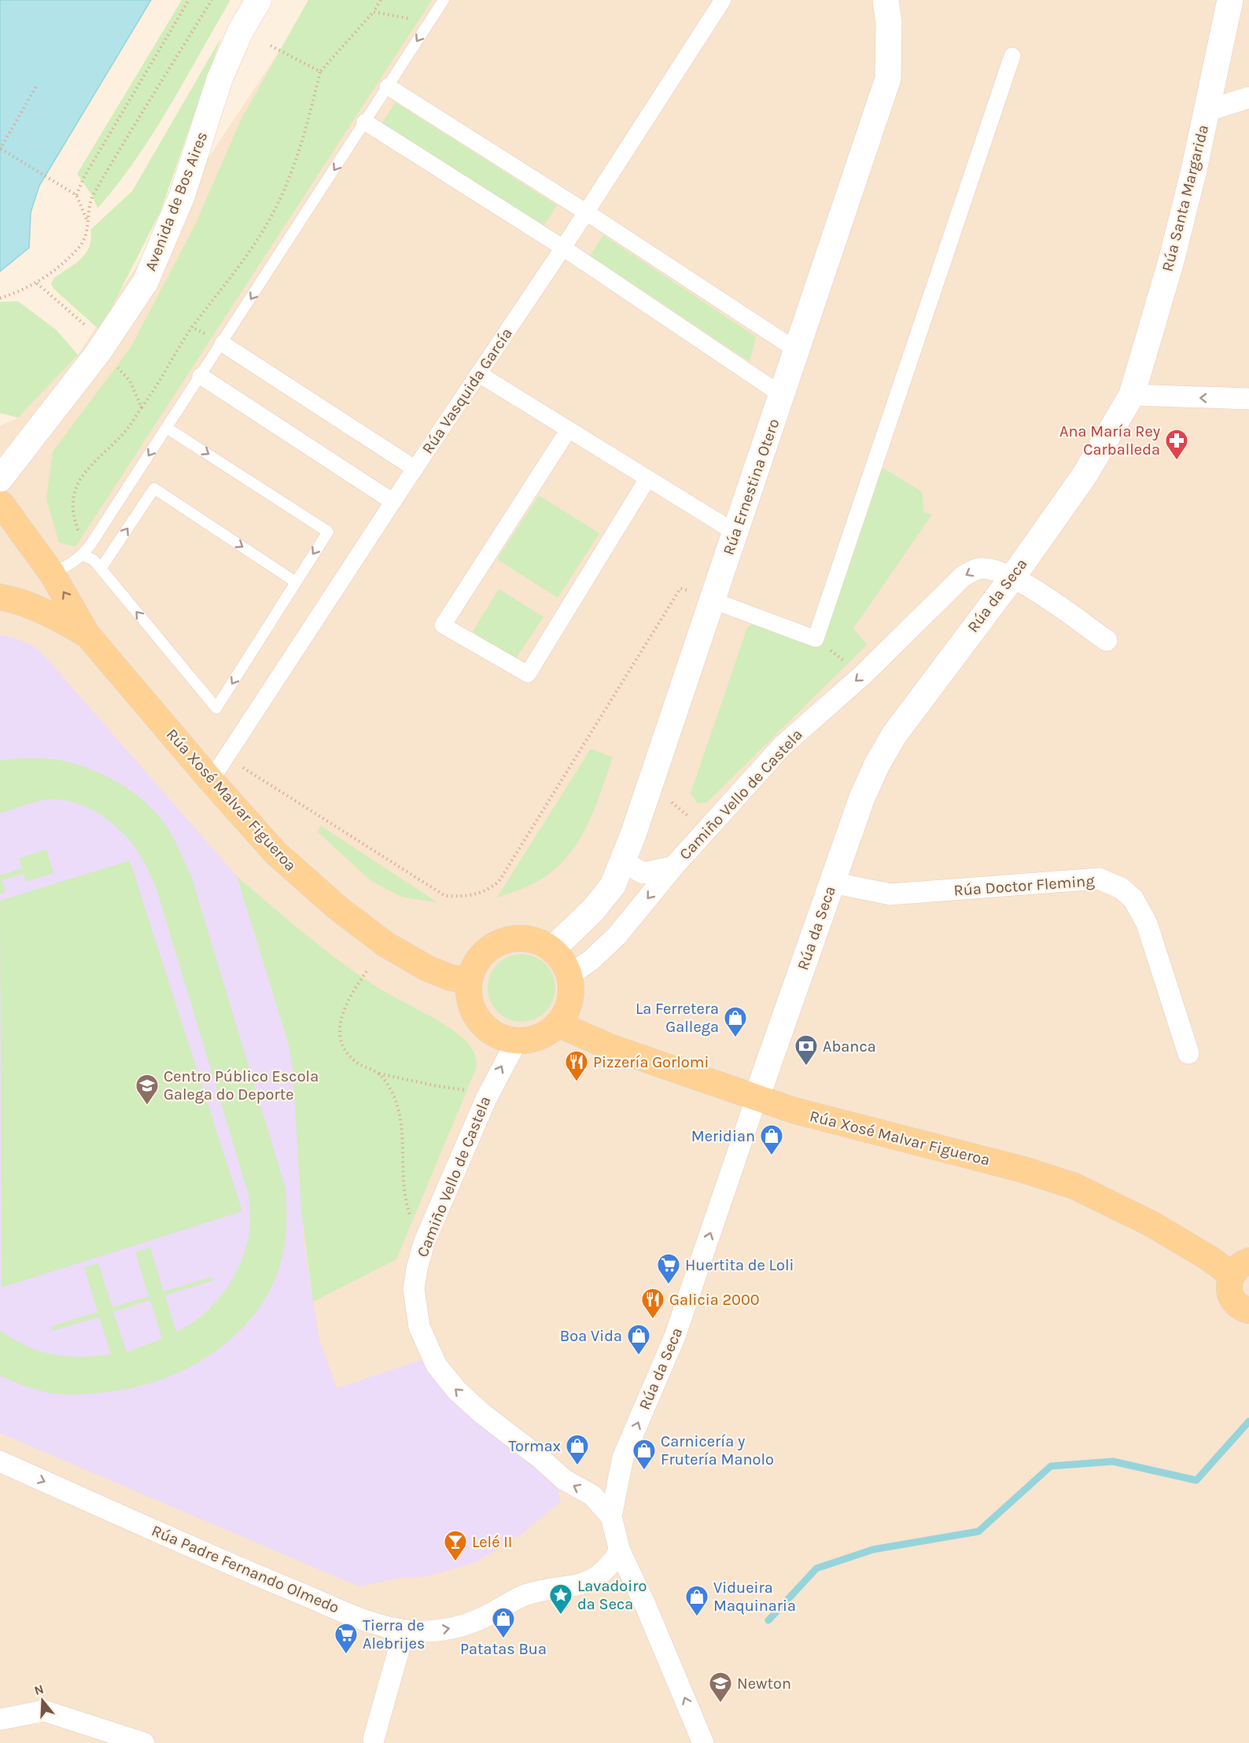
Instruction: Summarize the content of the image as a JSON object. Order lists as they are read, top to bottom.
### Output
{
  "streets": {
    "main road": ["Rúa Xosé Malvar Figueroa"],
    "street": [
      "Rúa Santa Margarida",
      "Avenida de Bos Aires",
      "Rúa Vasquida García",
      "Rúa Ernestina Otero",
      "Rúa da Seca",
      "Camiño Vello de Castela",
      "Rúa Doctor Fleming",
      "Rúa Padre Fernando Olmedo"
    ]
  },
  "crossings": [
    ["Rúa Santa Margarida", "Rúa da Seca"],
    ["Avenida de Bos Aires", "Rúa Xosé Malvar Figueroa"],
    ["Rúa Vasquida García", "Rúa Xosé Malvar Figueroa"],
    ["Rúa Ernestina Otero", "Camiño Vello de Castela"],
    ["Rúa Ernestina Otero", "Rúa Xosé Malvar Figueroa"],
    ["Rúa da Seca", "Camiño Vello de Castela"],
    ["Rúa da Seca", "Rúa Xosé Malvar Figueroa"],
    ["Rúa da Seca", "Rúa Doctor Fleming"],
    ["Camiño Vello de Castela", "Rúa Xosé Malvar Figueroa"]
  ],
  "one_way": ["Rúa da Seca", "Rúa Padre Fernando Olmedo"],
  "places": {
    "pharmacy": ["Ana María Rey Carballeda"],
    "shop": [
      "La Ferretera Gallega",
      "Meridian",
      "Boa Vida",
      "Tormax",
      "Carnicería y Frutería Manolo",
      "Vidueira Maquinaria",
      "Patatas Bua"
    ],
    "bank": ["Abanca"],
    "restaurant": ["Pizzería Gorlomi", "Galicia 2000"],
    "school or university": ["Centro Público Escola Galega do Deporte", "Newton"],
    "supermarket": ["Huertita de Loli", "Tierra de Alebrijes"],
    "bar": ["Lelé II"],
    "place": ["Lavadoiro da Seca"]
  },
  "north": "top"
}
